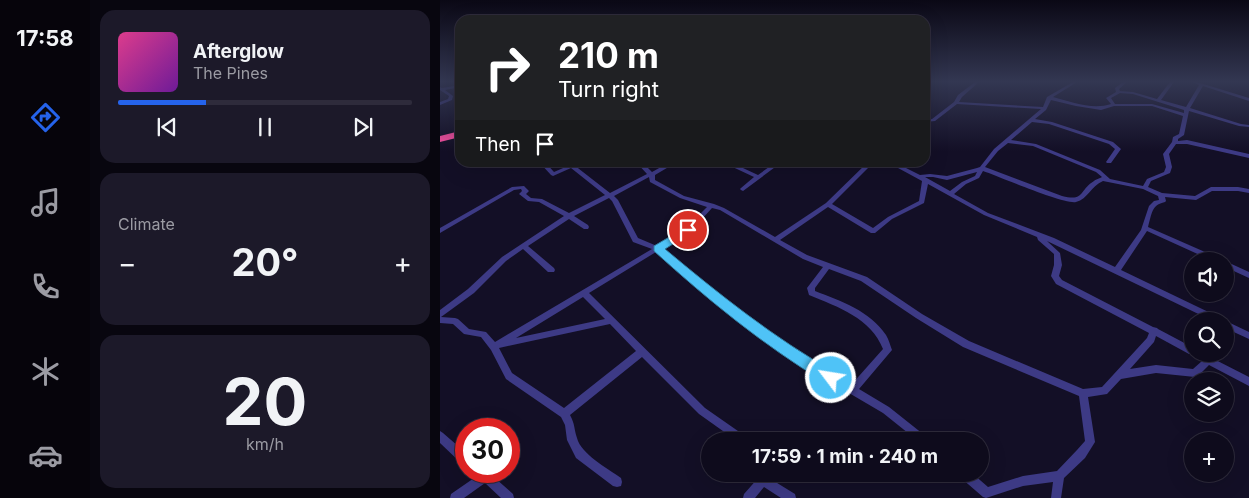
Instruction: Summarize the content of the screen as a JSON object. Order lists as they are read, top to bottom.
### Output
{
  "page": {
    "tabs": "17:58",
    "turn": ["210 m", "Turn right"],
    "song": ["Afterglow", "The Pines"],
    "then": "Then",
    "tile": [
      "Climate",
      ["20", "km/h"]
    ],
    "heat": ["−", "20°", "+"],
    "map_buttons": "+",
    "limit": "30",
    "trip": "17:59 · 1 min · 240 m"
  }
}
